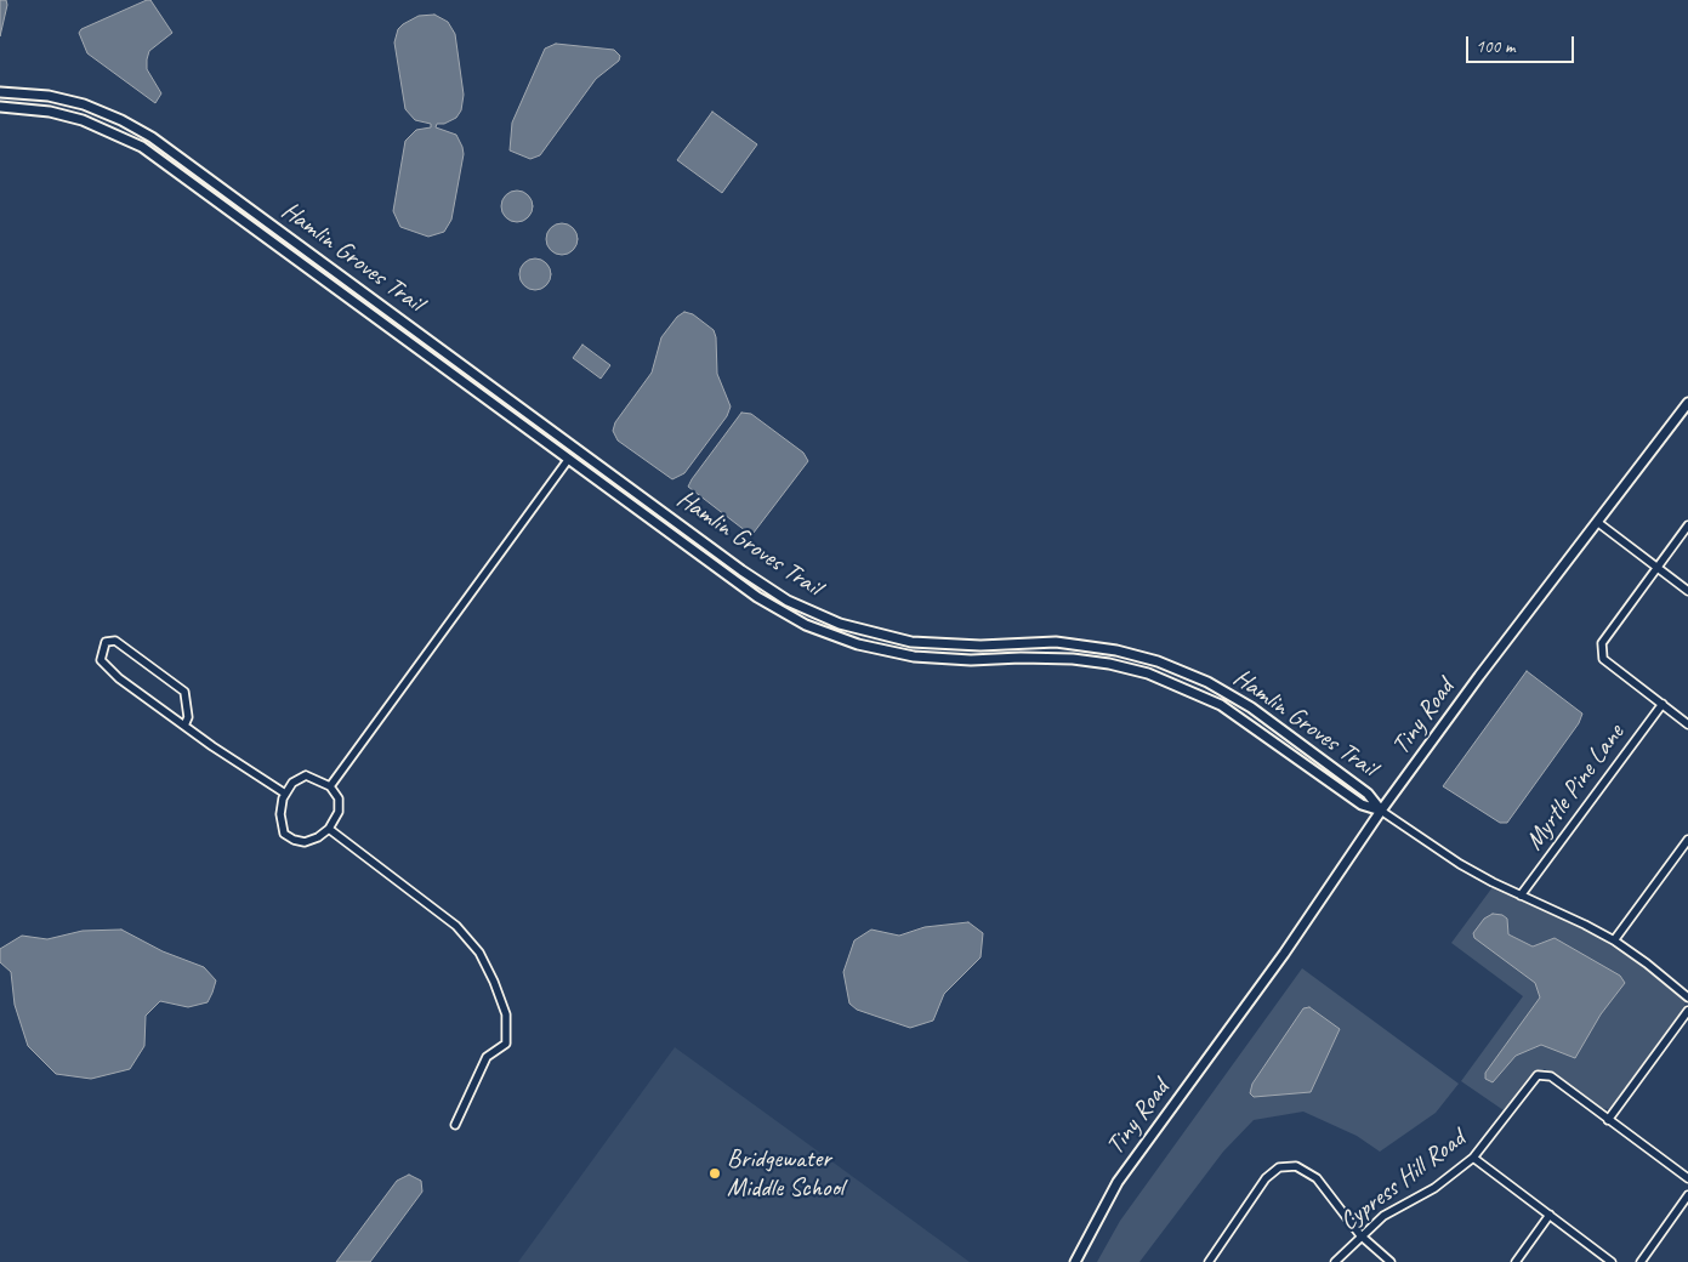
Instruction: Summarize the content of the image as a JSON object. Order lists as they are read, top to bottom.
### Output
{
  "streets": {
    "street": [
      "Hamlin Groves Trail",
      "Tiny Road",
      "Myrtle Pine Lane",
      "Cypress Hill Road"
    ]
  },
  "crossings": [
    ["Hamlin Groves Trail", "Tiny Road"]
  ],
  "places": ["Bridgewater Middle School"],
  "scale_bar": "100 m"
}
